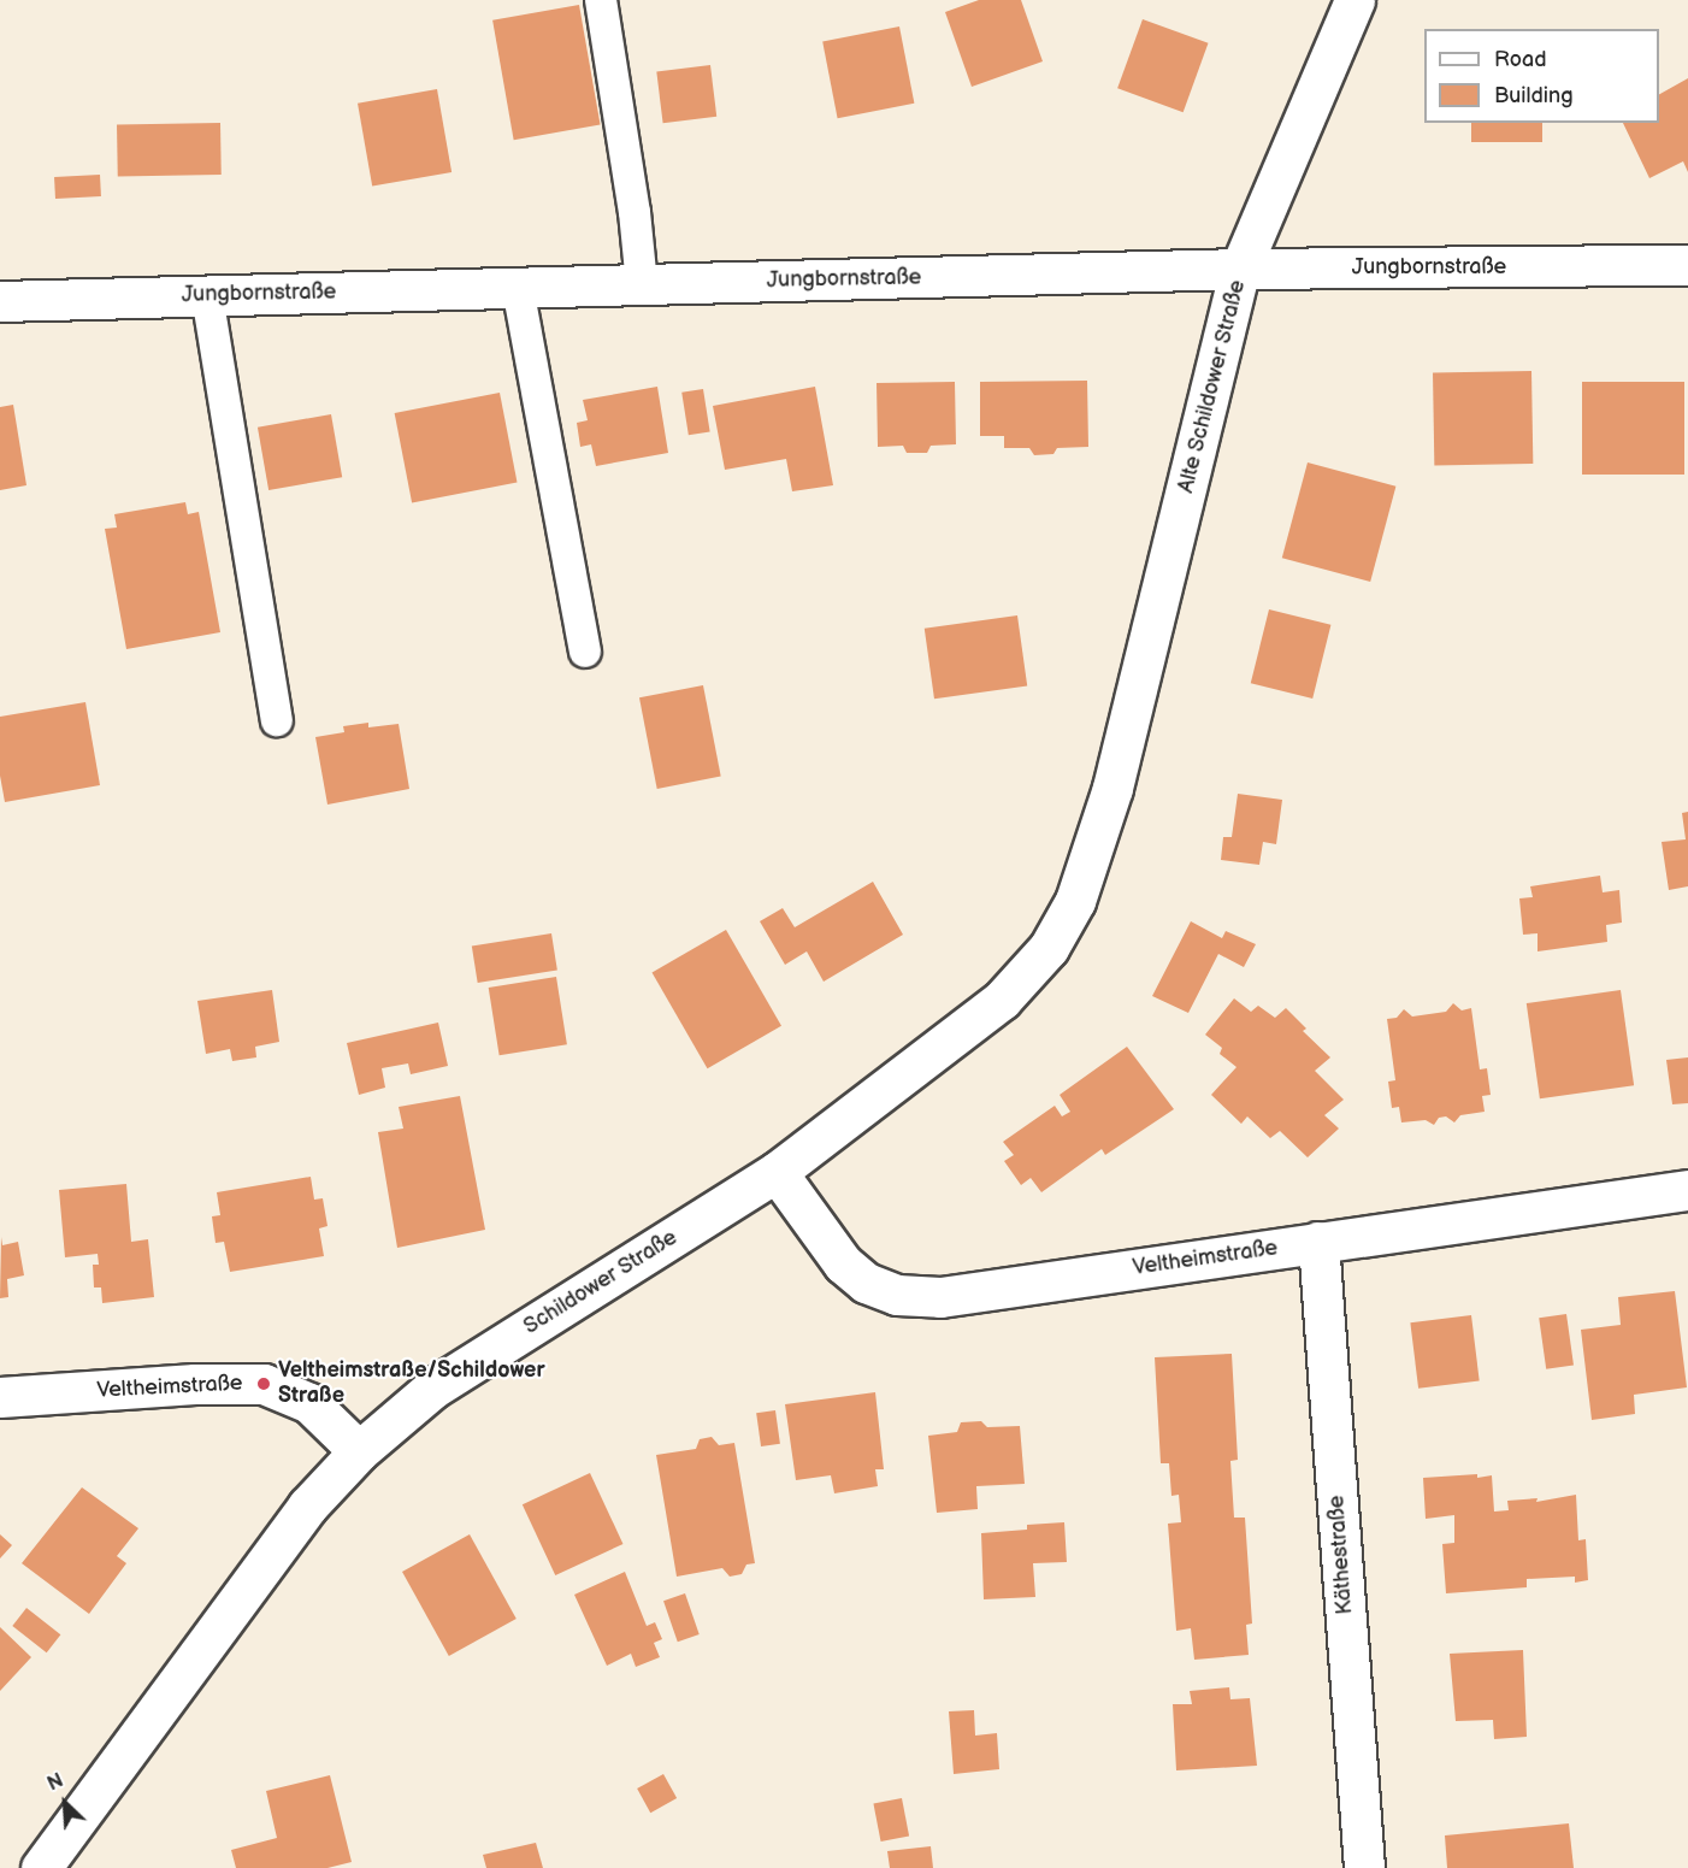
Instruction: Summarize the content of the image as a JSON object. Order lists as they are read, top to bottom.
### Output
{
  "streets": {
    "street": [
      "Jungbornstraße",
      "Alte Schildower Straße",
      "Veltheimstraße",
      "Schildower Straße",
      "Käthestraße"
    ]
  },
  "crossings": [
    ["Jungbornstraße", "Alte Schildower Straße"],
    ["Alte Schildower Straße", "Schildower Straße"],
    ["Veltheimstraße", "Schildower Straße"],
    ["Veltheimstraße", "Käthestraße"]
  ],
  "places": ["Veltheimstraße/Schildower Straße"],
  "legend": ["Road", "Building"],
  "north": "top left"
}
